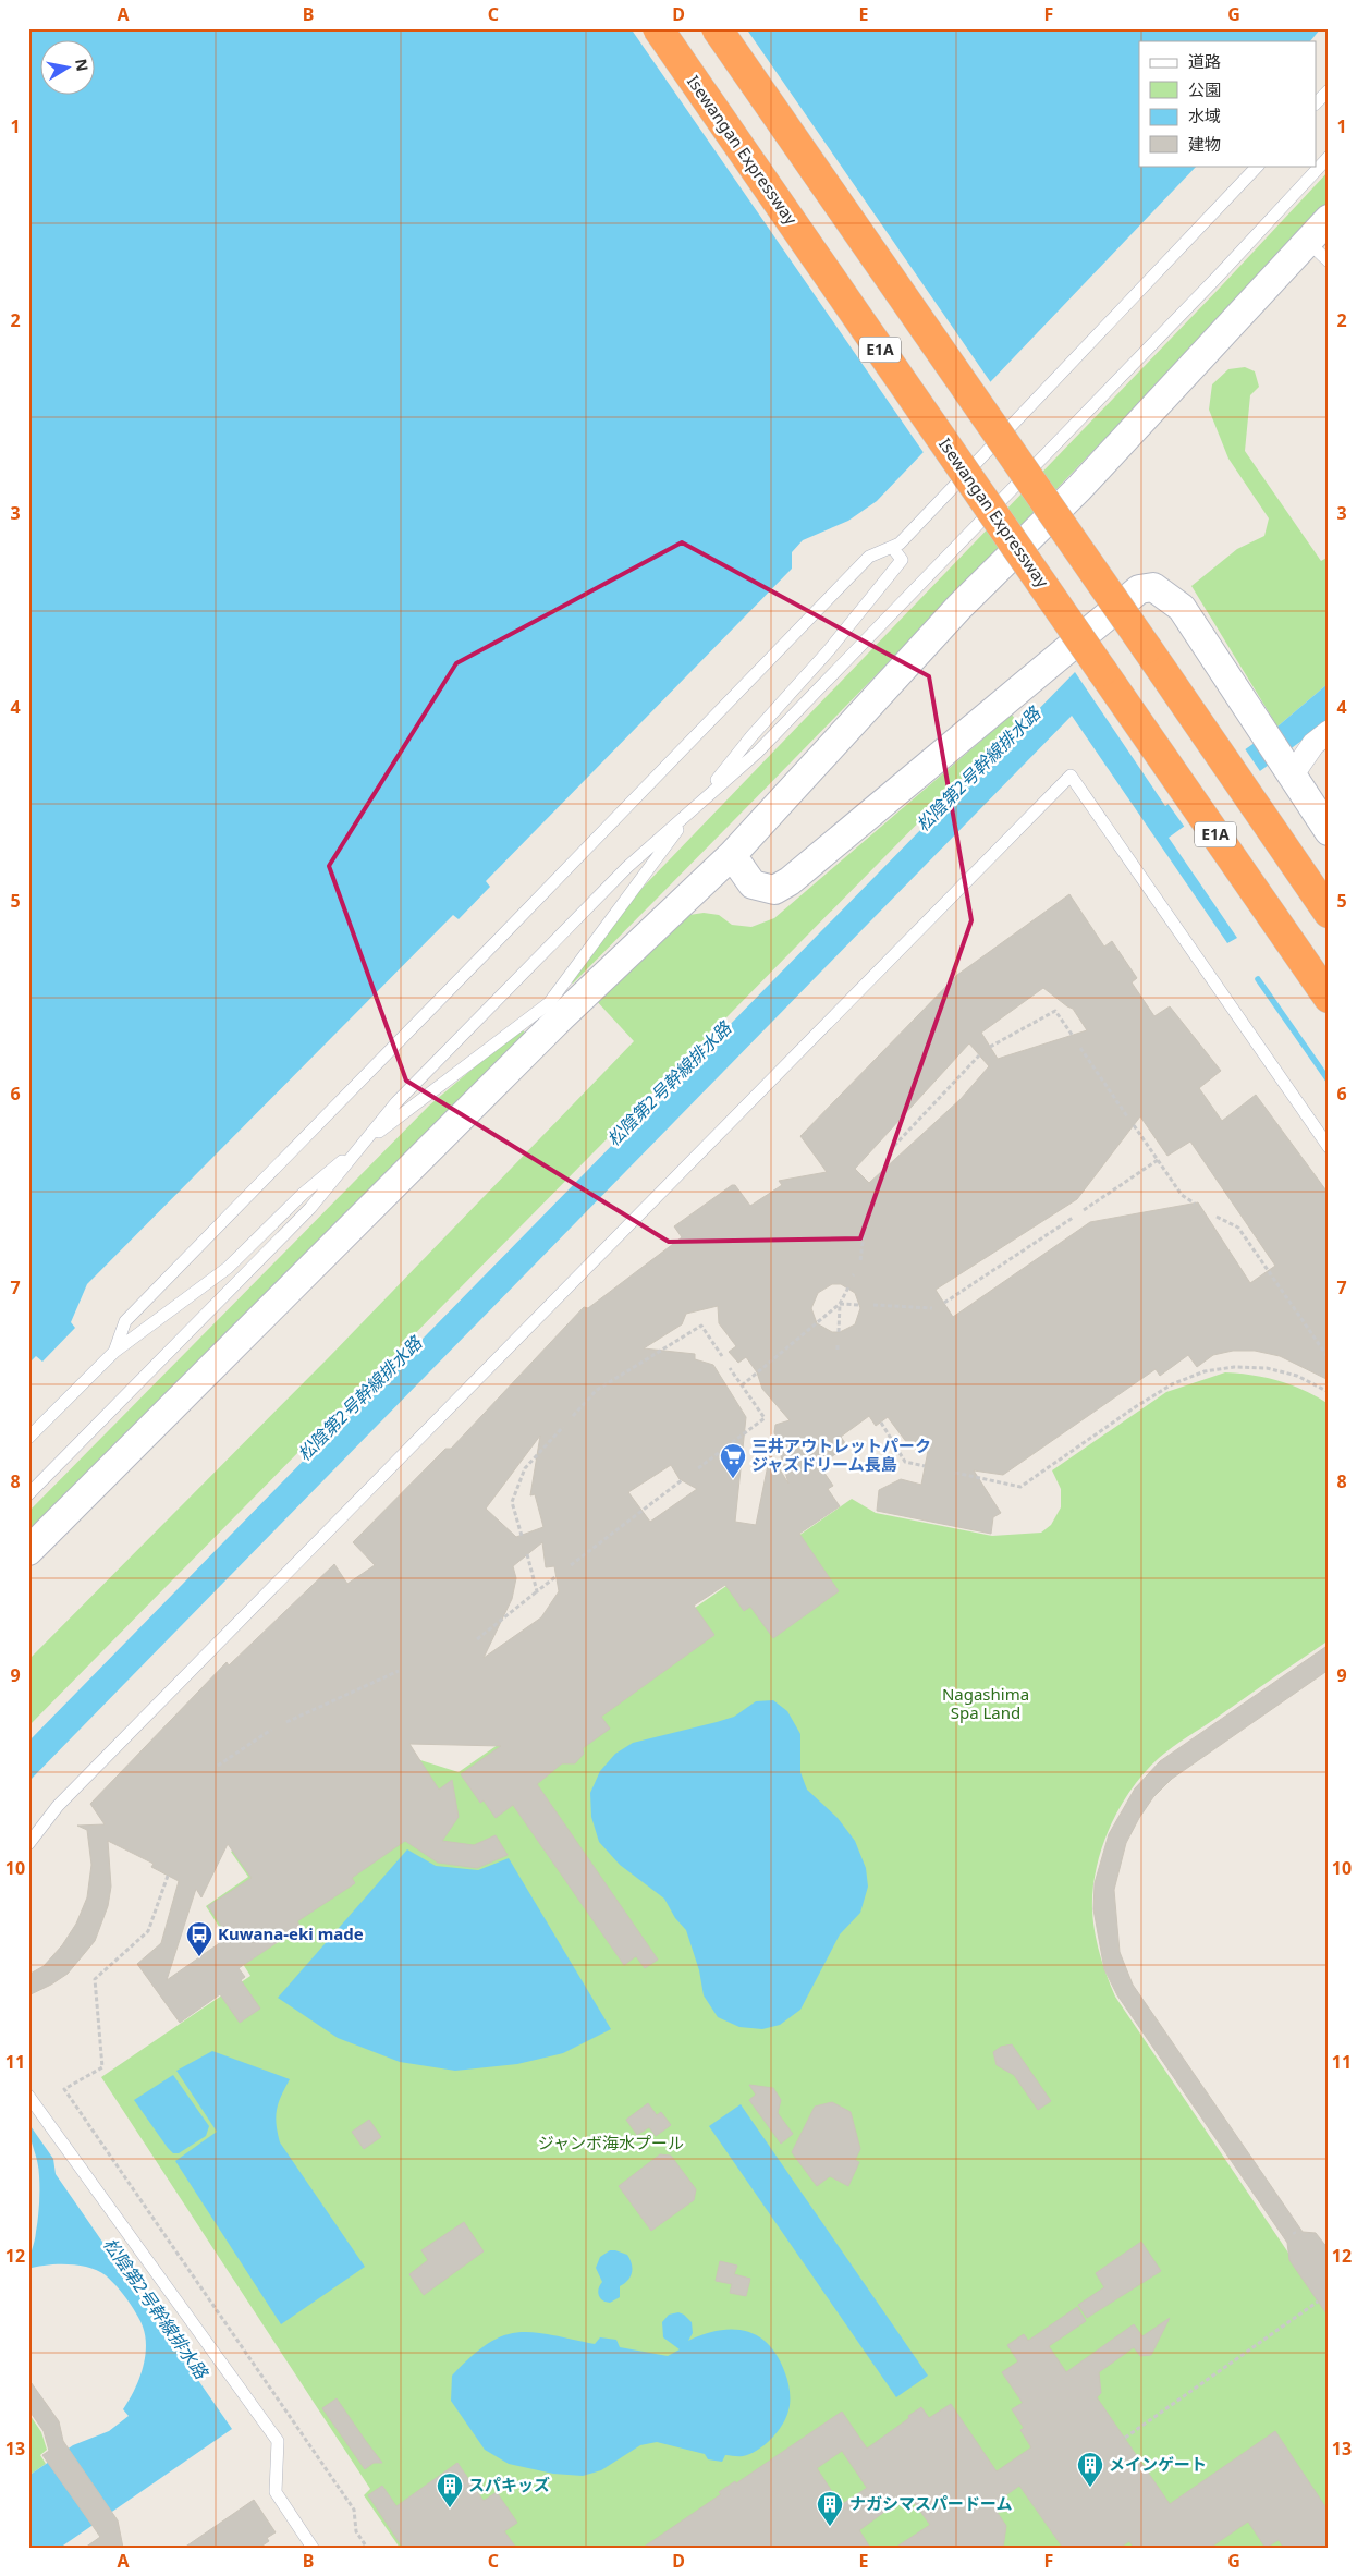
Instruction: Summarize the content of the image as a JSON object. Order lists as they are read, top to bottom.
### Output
{
  "streets": {
    "highway": ["Isewangan Expressway", "E1A"]
  },
  "water": ["松陰第2号幹線排水路"],
  "parks": ["Nagashima Spa Land", "ジャンボ海水プール"],
  "places": {
    "supermarket": ["三井アウトレットパーク ジャズドリーム長島"],
    "bus stop": ["Kuwana-eki made"],
    "building": ["メインゲート", "スパキッズ", "ナガシマスパードーム"]
  },
  "legend": [
    "道路",
    "公園",
    "水域",
    "建物"
  ],
  "north": "right",
  "grid": {
    "columns": [
      "A",
      "B",
      "C",
      "D",
      "E",
      "F",
      "G"
    ],
    "rows": [
      "1",
      "2",
      "3",
      "4",
      "5",
      "6",
      "7",
      "8",
      "9",
      "10",
      "11",
      "12",
      "13"
    ]
  }
}
